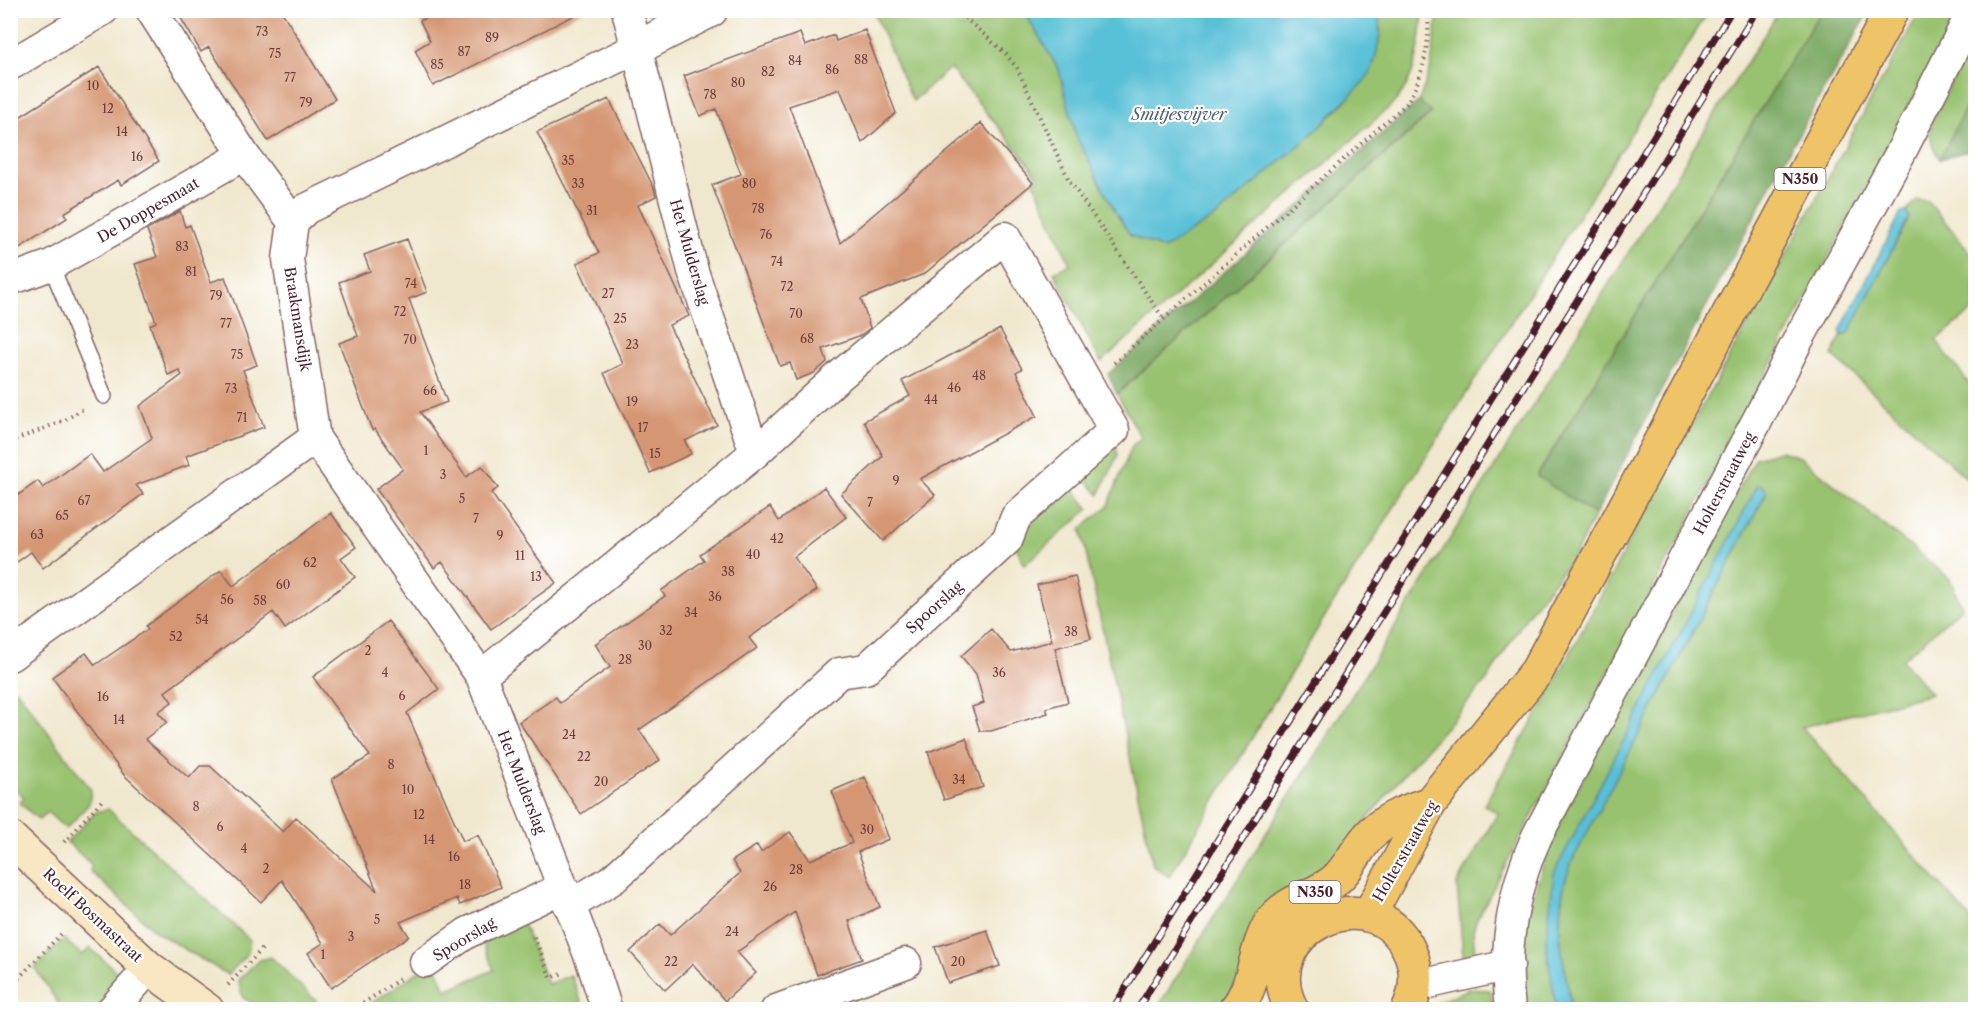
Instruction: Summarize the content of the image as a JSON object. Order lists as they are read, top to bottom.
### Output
{
  "streets": {
    "main road": ["N350", "Holterstraatweg", "Roelf Bosmastraat"],
    "street": [
      "De Doppesmaat",
      "Het Mulderslag",
      "Braakmansdijk",
      "Spoorslag"
    ]
  },
  "crossings": [
    ["N350", "Holterstraatweg"],
    ["Het Mulderslag", "Braakmansdijk"],
    ["Het Mulderslag", "Spoorslag"]
  ],
  "water": ["Smitjesvijver"],
  "house_numbers": [
    "73",
    "89",
    "87",
    "75",
    "88",
    "84",
    "85",
    "86",
    "82",
    "77",
    "80",
    "10",
    "78",
    "79",
    "12",
    "14",
    "16",
    "35",
    "33",
    "80",
    "78",
    "31",
    "76",
    "83",
    "74",
    "81",
    "74",
    "72",
    "27",
    "79",
    "72",
    "70",
    "25",
    "77",
    "68",
    "70",
    "23",
    "75",
    "48",
    "46",
    "73",
    "66",
    "44",
    "19",
    "71",
    "17",
    "1",
    "15",
    "3",
    "9",
    "5",
    "67",
    "7",
    "65",
    "7",
    "63",
    "9",
    "42",
    "40",
    "11",
    "62",
    "38",
    "13",
    "60",
    "36",
    "56",
    "58",
    "34",
    "54",
    "32",
    "38",
    "52",
    "30",
    "2",
    "28",
    "4",
    "36",
    "6",
    "16",
    "14",
    "24",
    "22",
    "8",
    "34",
    "20",
    "10",
    "8",
    "12",
    "6",
    "30",
    "14",
    "4",
    "16",
    "2",
    "28",
    "18",
    "26",
    "5",
    "24",
    "3",
    "1",
    "22",
    "20"
  ]
}
